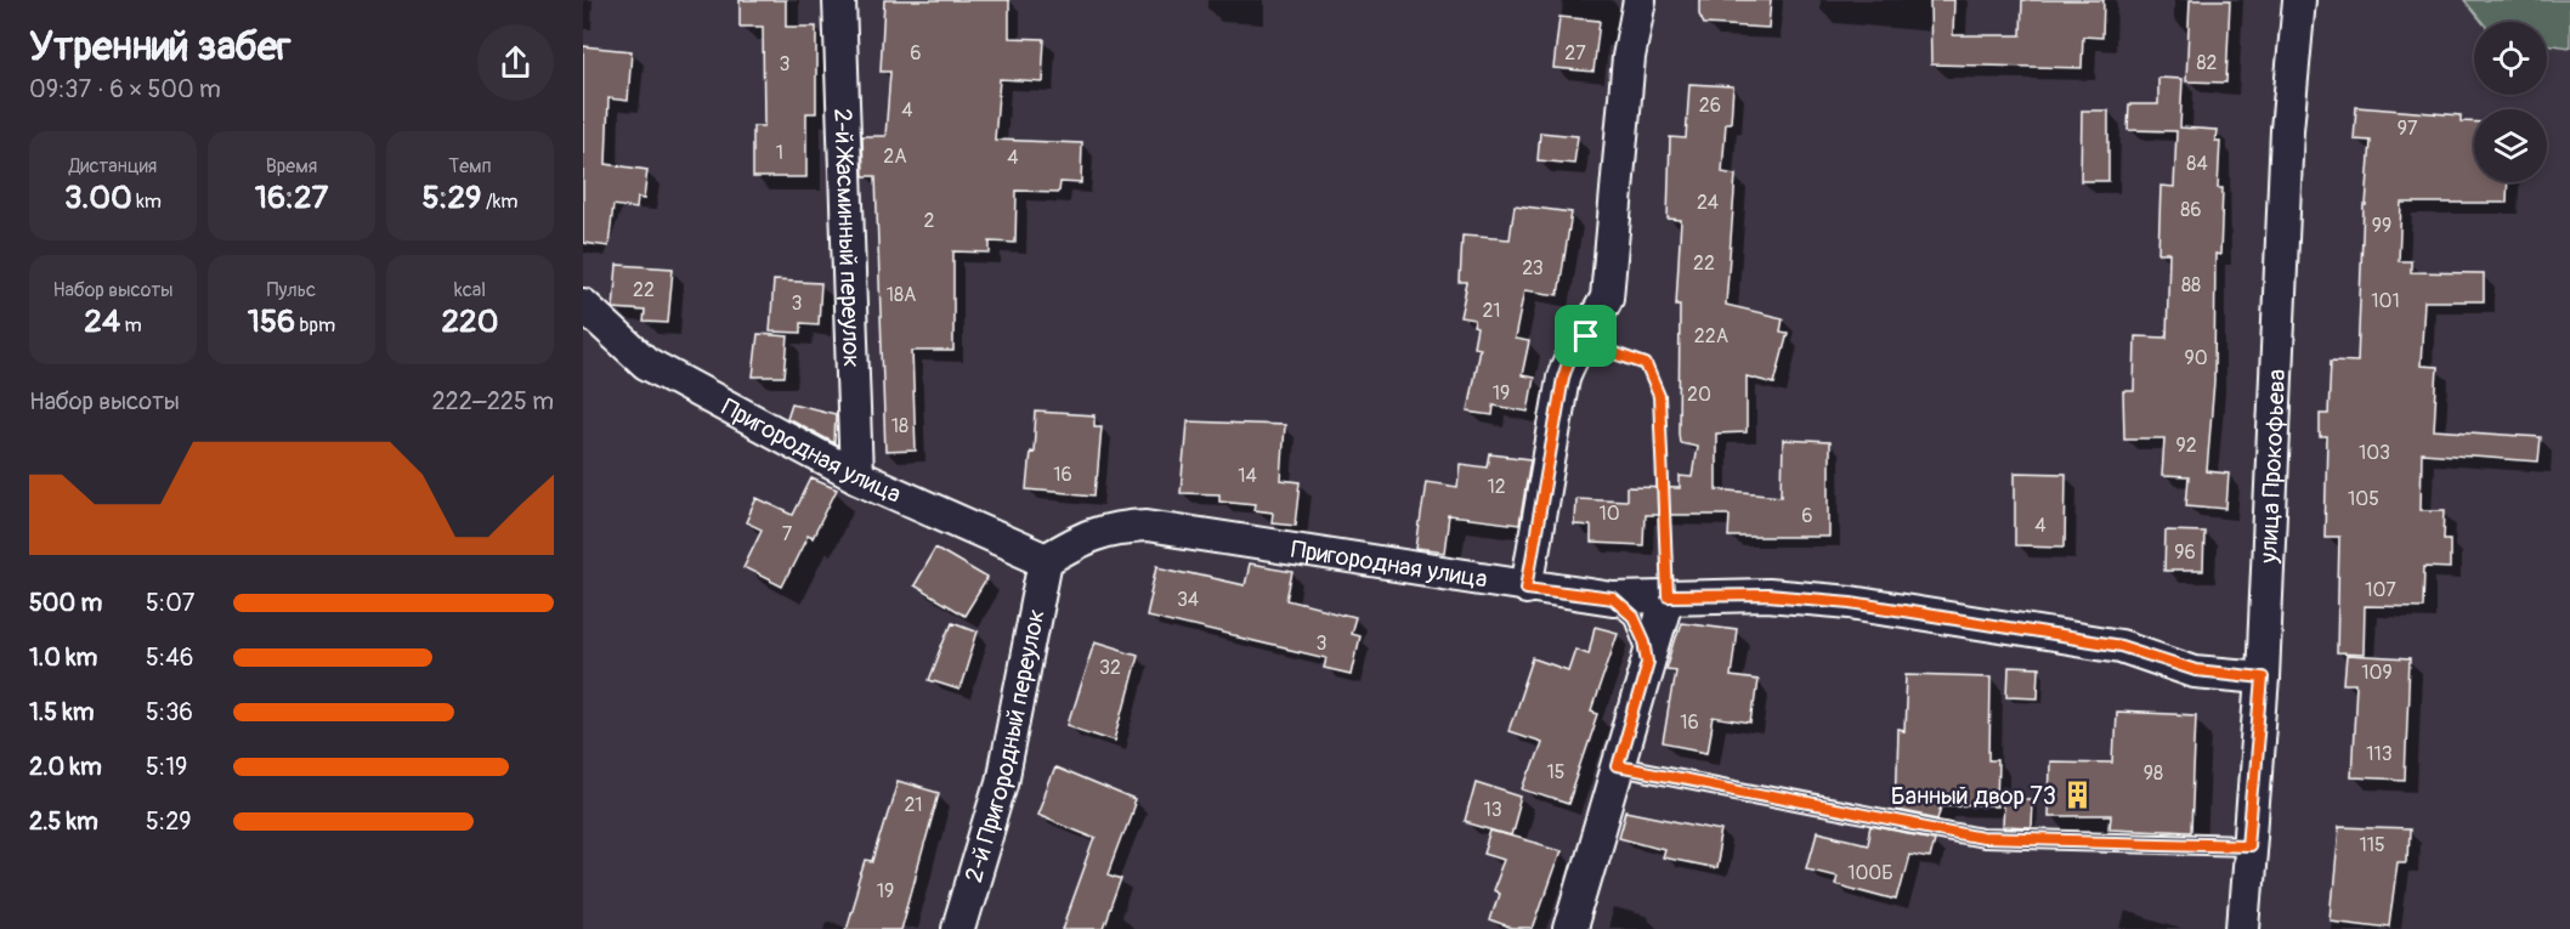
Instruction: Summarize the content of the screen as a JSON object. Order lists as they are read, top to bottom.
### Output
{
  "streets": {
    "street": [
      "2-й Жасминный переулок",
      "Пригородная улица",
      "улица Прокофьева",
      "2-й Пригородный переулок"
    ]
  },
  "crossings": [
    ["2-й Жасминный переулок", "Пригородная улица"],
    ["Пригородная улица", "улица Прокофьева"],
    ["Пригородная улица", "2-й Пригородный переулок"]
  ],
  "places": {
    "building": ["Банный двор 73"]
  },
  "house_numbers": [
    "6",
    "27",
    "82",
    "3",
    "26",
    "4",
    "97",
    "1",
    "2А",
    "4",
    "84",
    "24",
    "86",
    "2",
    "99",
    "22",
    "23",
    "88",
    "22",
    "18А",
    "101",
    "3",
    "21",
    "22А",
    "90",
    "19",
    "20",
    "18",
    "92",
    "103",
    "16",
    "14",
    "12",
    "105",
    "10",
    "6",
    "4",
    "7",
    "96",
    "107",
    "34",
    "3",
    "32",
    "109",
    "16",
    "113",
    "15",
    "98",
    "21",
    "13",
    "115",
    "100Б",
    "19"
  ],
  "page": {
    "heading": ["Утренний забег", "09:37 · 6 × 500 m"],
    "stats": [
      ["Дистанция", "3.00 km"],
      ["Время", "16:27"],
      ["Темп", "5:29 /km"],
      ["Набор высоты", "24 m"],
      ["Пульс", "156 bpm"],
      ["kcal", "220"]
    ],
    "chart": ["Набор высоты", "222–225 m"],
    "list": [
      {
        "name": "500 m",
        "note": "5:07"
      },
      {
        "name": "1.0 km",
        "note": "5:46"
      },
      {
        "name": "1.5 km",
        "note": "5:36"
      },
      {
        "name": "2.0 km",
        "note": "5:19"
      },
      {
        "name": "2.5 km",
        "note": "5:29"
      }
    ]
  }
}
